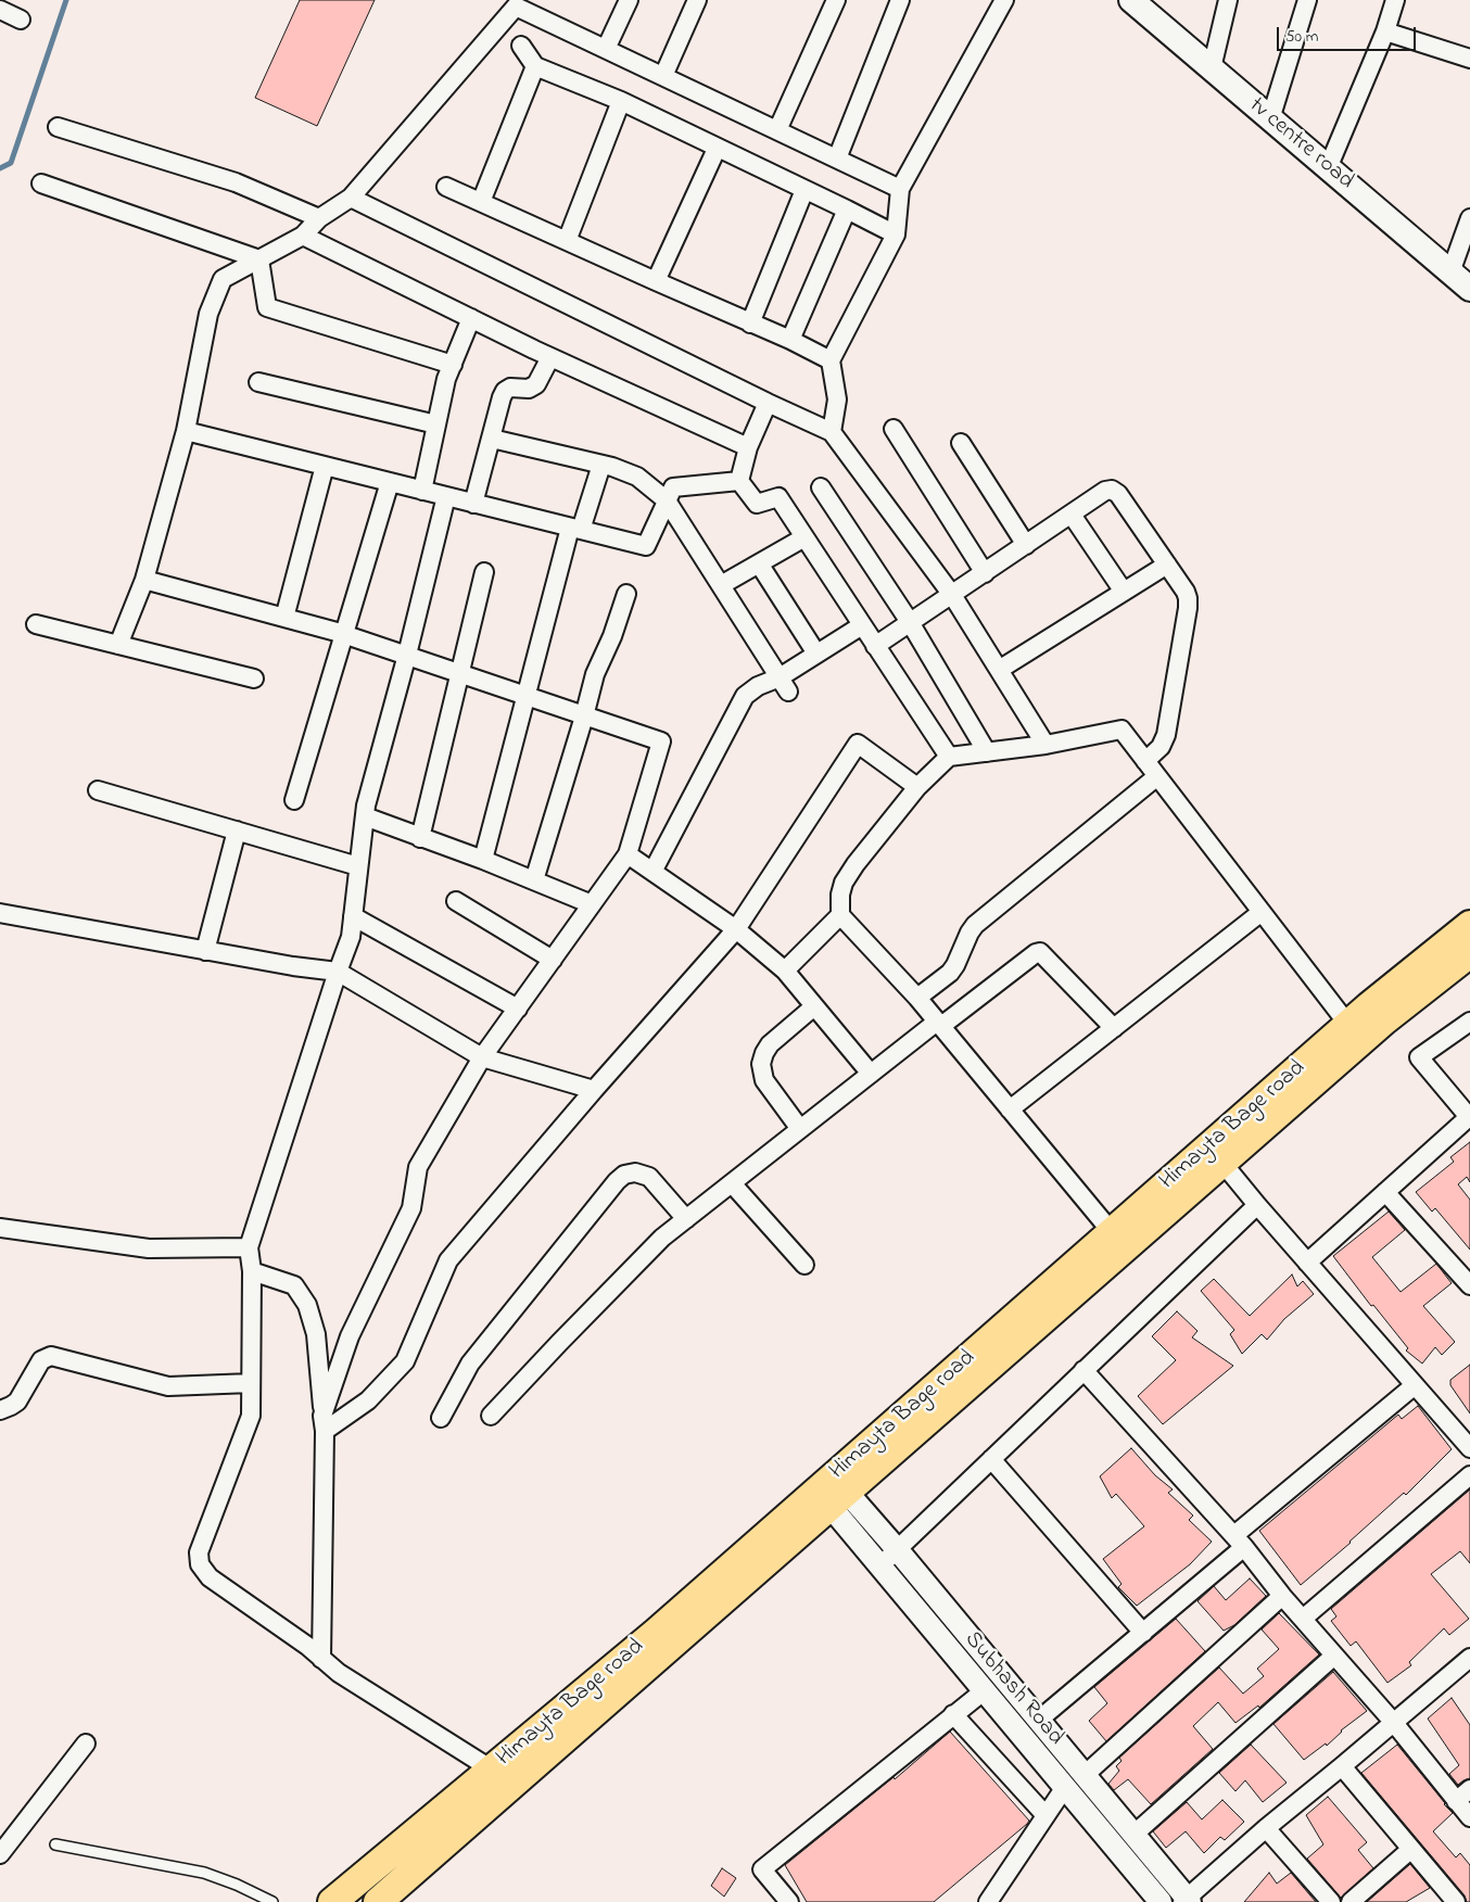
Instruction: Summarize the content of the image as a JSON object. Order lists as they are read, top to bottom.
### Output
{
  "streets": {
    "main road": ["tv centre road", "Himayta Bage road"],
    "street": ["Subhash Road"]
  },
  "crossings": [
    ["Himayta Bage road", "Subhash Road"]
  ],
  "scale_bar": "50 m"
}
